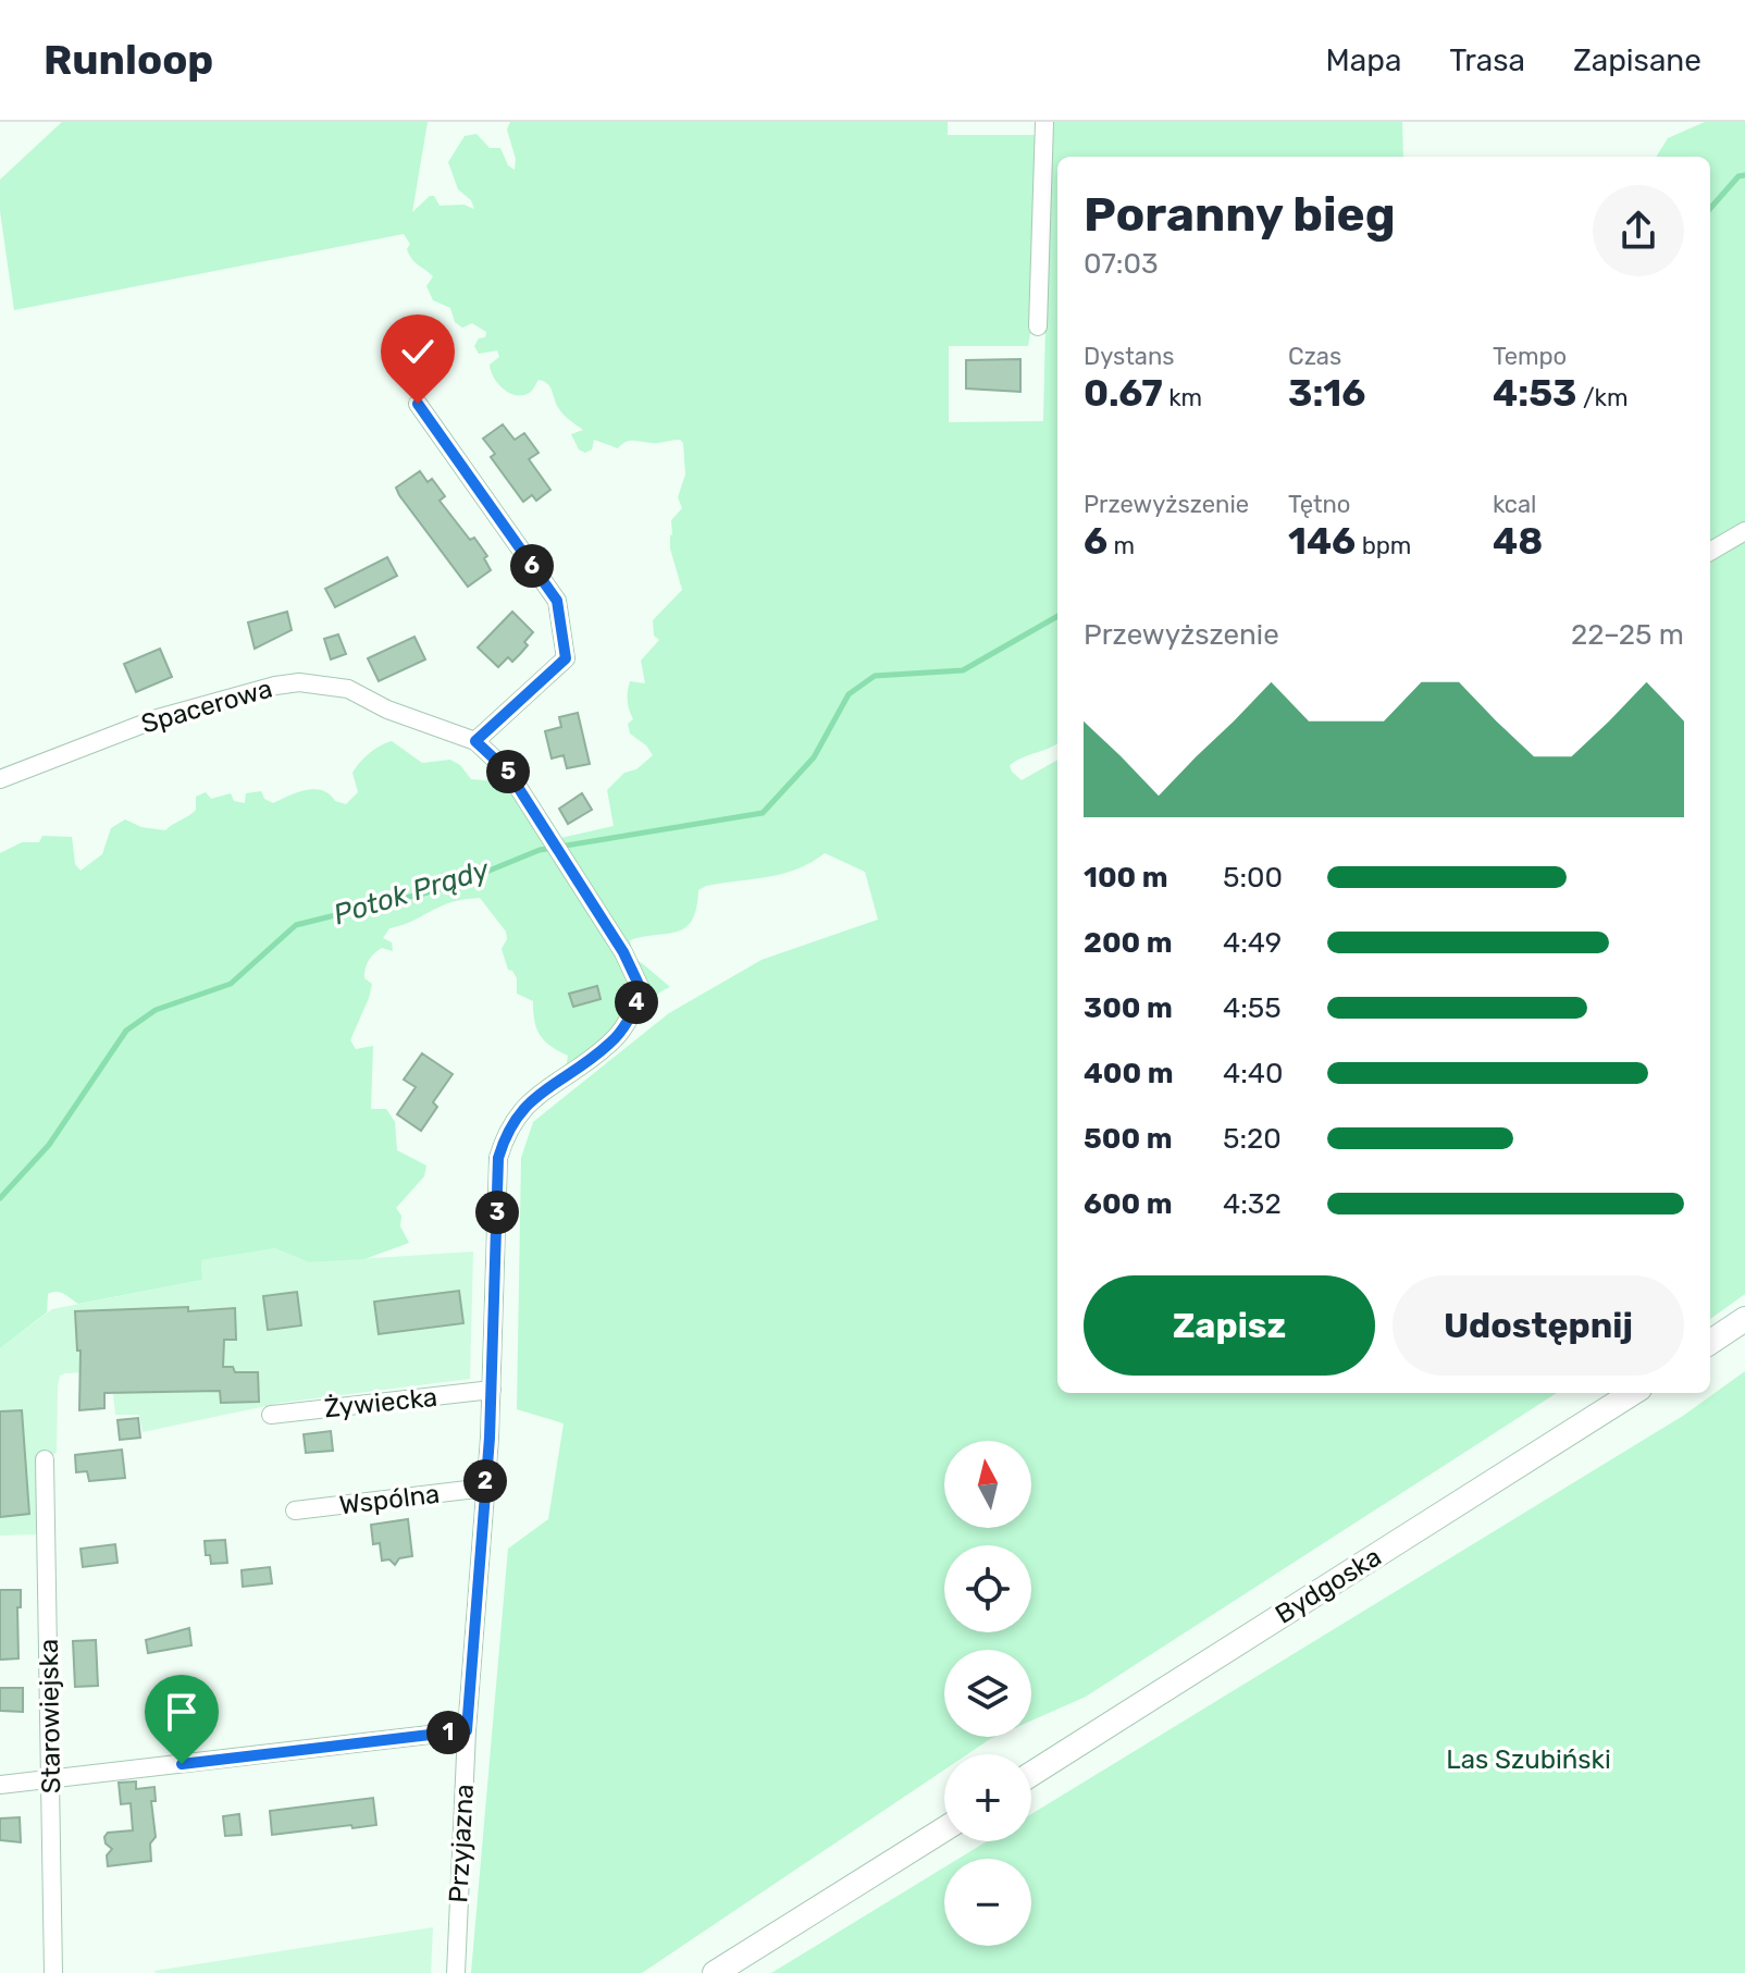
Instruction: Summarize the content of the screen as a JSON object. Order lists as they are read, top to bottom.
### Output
{
  "streets": {
    "main road": ["Bydgoska"],
    "street": [
      "Spacerowa",
      "Żywiecka",
      "Wspólna",
      "Starowiejska",
      "Przyjazna"
    ]
  },
  "crossings": [
    ["Spacerowa", "Przyjazna"],
    ["Żywiecka", "Przyjazna"],
    ["Wspólna", "Przyjazna"]
  ],
  "water": ["Potok Prądy"],
  "parks": ["Las Szubiński"],
  "north": "top",
  "page": {
    "header": "Runloop",
    "nav": ["Mapa", "Trasa", "Zapisane"],
    "heading": ["Poranny bieg", "07:03"],
    "stats": [
      ["Dystans", "0.67 km"],
      ["Czas", "3:16"],
      ["Tempo", "4:53 /km"],
      ["Przewyższenie", "6 m"],
      ["Tętno", "146 bpm"],
      ["kcal", "48"]
    ],
    "pins": [
      "6",
      "5",
      "4",
      "3",
      "2",
      "1"
    ],
    "chart": ["Przewyższenie", "22–25 m"],
    "list": [
      {
        "name": "100 m",
        "note": "5:00"
      },
      {
        "name": "200 m",
        "note": "4:49"
      },
      {
        "name": "300 m",
        "note": "4:55"
      },
      {
        "name": "400 m",
        "note": "4:40"
      },
      {
        "name": "500 m",
        "note": "5:20"
      },
      {
        "name": "600 m",
        "note": "4:32"
      }
    ],
    "buttons": ["Zapisz", "Udostępnij"],
    "map_buttons": ["+", "−"]
  }
}
